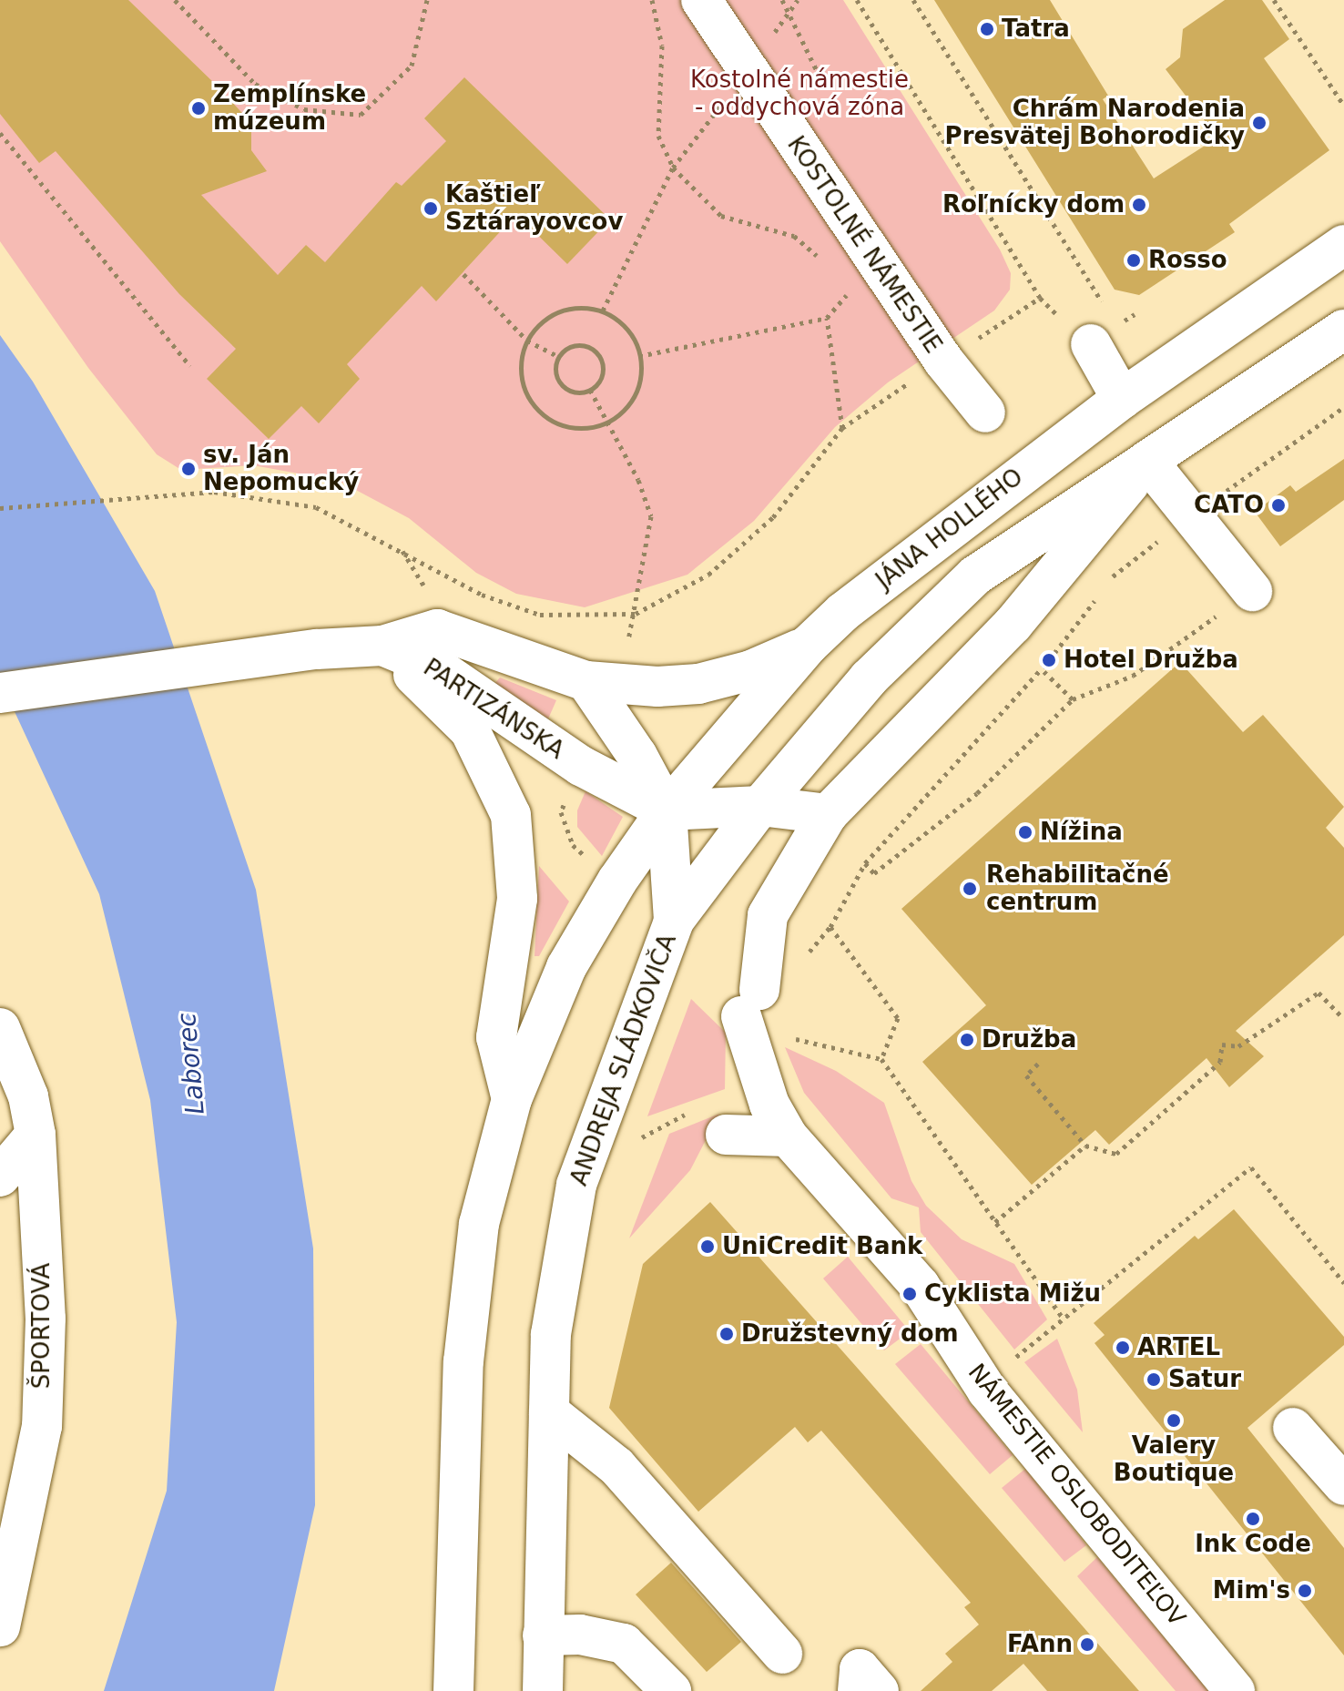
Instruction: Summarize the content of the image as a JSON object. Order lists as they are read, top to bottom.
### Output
{
  "streets": {
    "street": [
      "KOSTOLNÉ NÁMESTIE",
      "JÁNA HOLLÉHO",
      "PARTIZÁNSKA",
      "ANDREJA SLÁDKOVIČA",
      "ŠPORTOVÁ",
      "NÁMESTIE OSLOBODITEĽOV"
    ]
  },
  "crossings": [
    ["JÁNA HOLLÉHO", "PARTIZÁNSKA"]
  ],
  "water": ["Laborec"],
  "parks": ["Kostolné námestie - oddychová zóna"],
  "places": [
    "Tatra",
    "Zemplínske múzeum",
    "Chrám Narodenia Presvätej Bohorodičky",
    "Roľnícky dom",
    "Kaštieľ Sztárayovcov",
    "Rosso",
    "sv. Ján Nepomucký",
    "CATO",
    "Hotel Družba",
    "Nížina",
    "Rehabilitačné centrum",
    "Družba",
    "UniCredit Bank",
    "Cyklista Mižu",
    "Družstevný dom",
    "ARTEL",
    "Satur",
    "Valery Boutique",
    "Ink Code",
    "Mim's",
    "FAnn"
  ]
}
